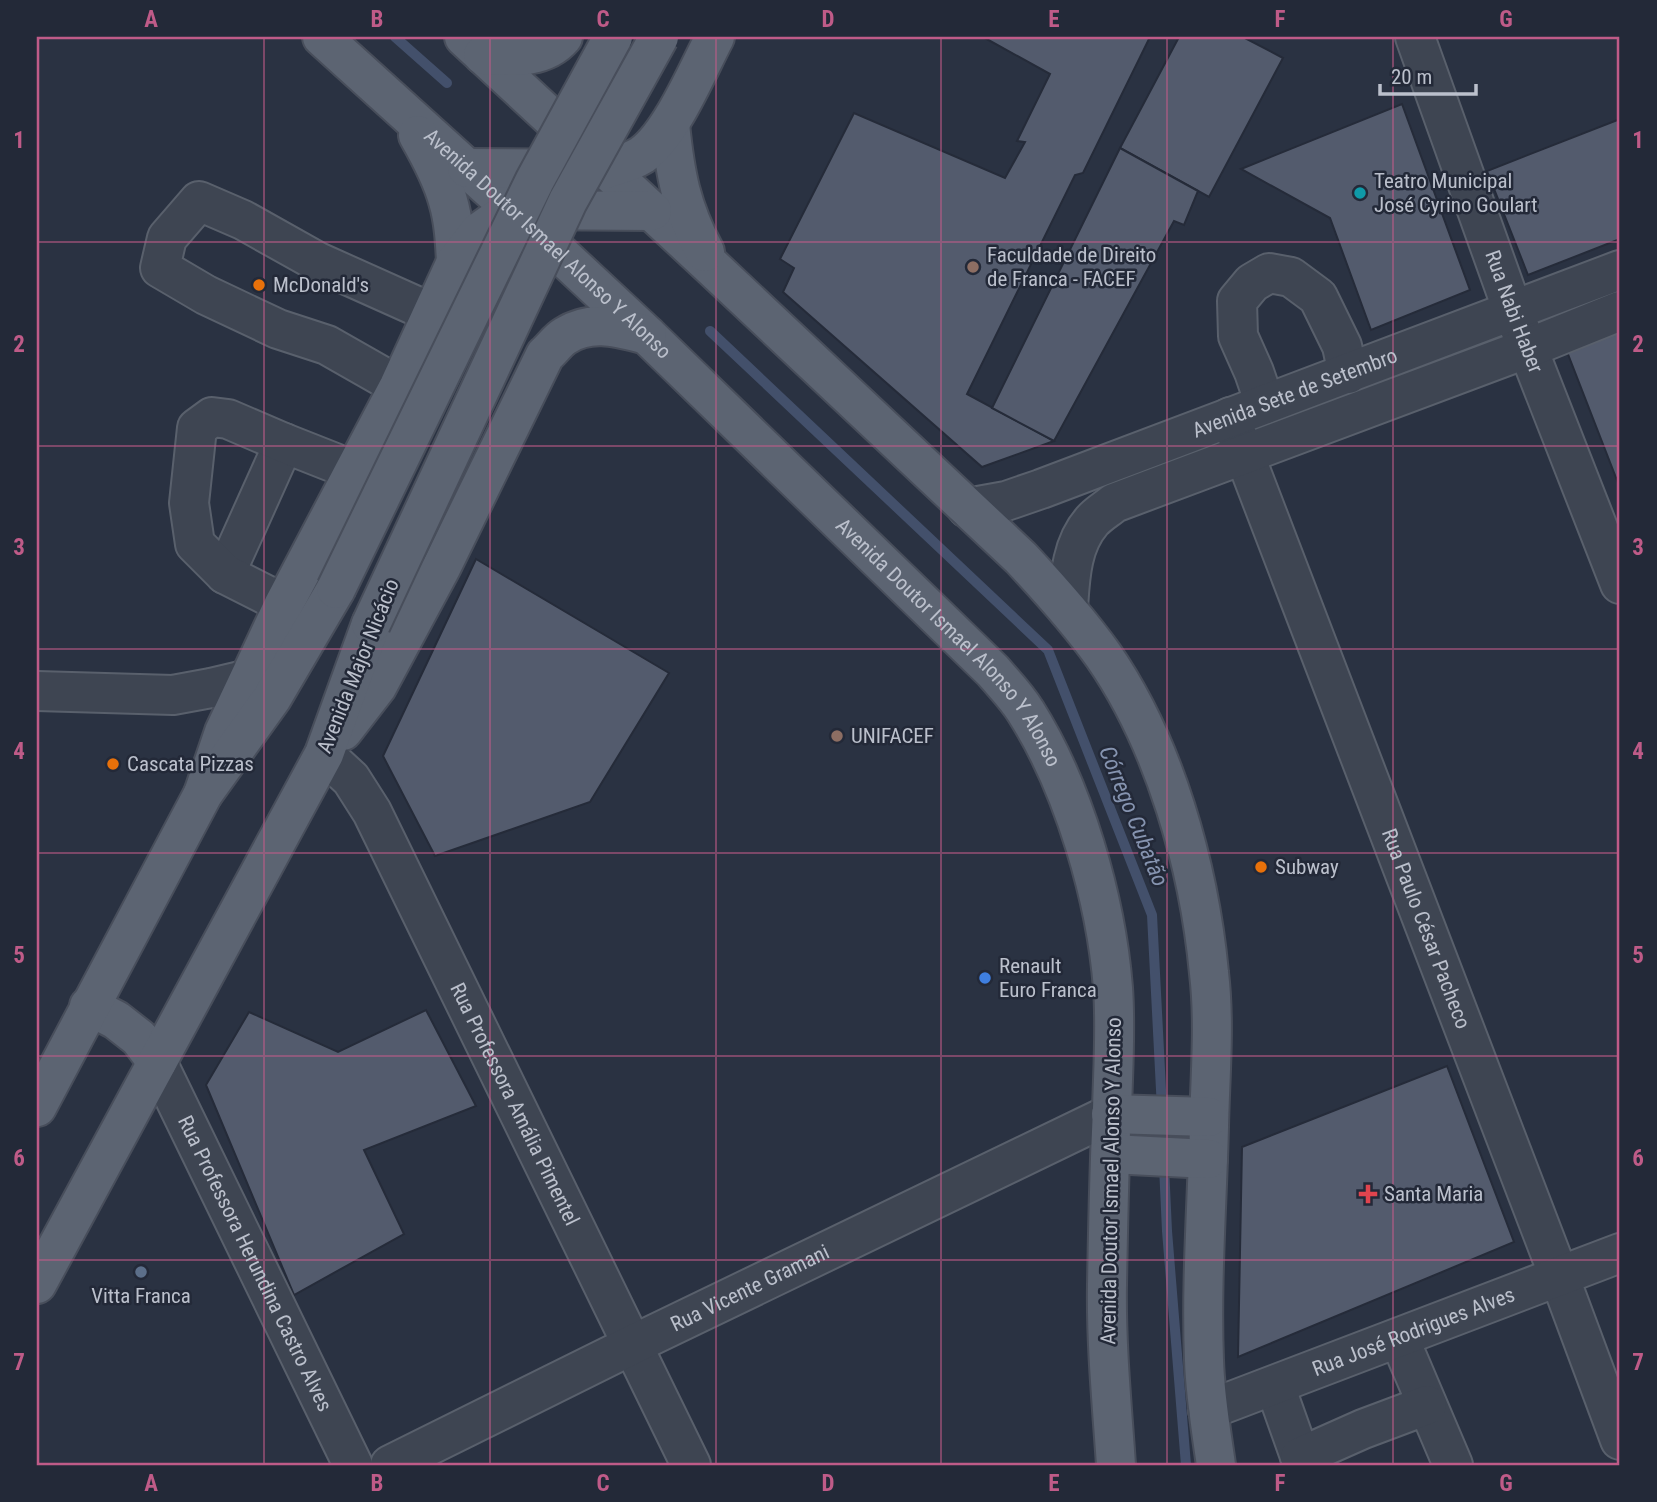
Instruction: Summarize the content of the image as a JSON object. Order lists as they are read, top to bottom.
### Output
{
  "streets": {
    "main road": ["Avenida Doutor Ismael Alonso Y Alonso", "Avenida Major Nicácio"],
    "street": [
      "Rua Nabi Haber",
      "Avenida Sete de Setembro",
      "Rua Paulo César Pacheco",
      "Rua Professora Amália Pimentel",
      "Rua Professora Herundina Castro Alves",
      "Rua Vicente Gramani",
      "Rua José Rodrigues Alves"
    ]
  },
  "crossings": [
    ["Avenida Doutor Ismael Alonso Y Alonso", "Rua Vicente Gramani"],
    ["Rua Nabi Haber", "Avenida Sete de Setembro"],
    ["Avenida Sete de Setembro", "Rua Paulo César Pacheco"],
    ["Avenida Major Nicácio", "Rua Professora Amália Pimentel"],
    ["Avenida Major Nicácio", "Rua Professora Herundina Castro Alves"],
    ["Rua Paulo César Pacheco", "Rua José Rodrigues Alves"],
    ["Rua Professora Amália Pimentel", "Rua Vicente Gramani"]
  ],
  "water": ["Córrego Cubatão"],
  "places": {
    "other": [
      "Teatro Municipal José Cyrino Goulart",
      "Faculdade de Direito de Franca - FACEF",
      "McDonald's",
      "UNIFACEF",
      "Cascata Pizzas",
      "Subway",
      "Renault Euro Franca",
      "Vitta Franca"
    ],
    "health": ["Santa Maria"]
  },
  "scale_bar": "20 m",
  "grid": {
    "columns": [
      "A",
      "B",
      "C",
      "D",
      "E",
      "F",
      "G"
    ],
    "rows": [
      "1",
      "2",
      "3",
      "4",
      "5",
      "6",
      "7"
    ]
  }
}
